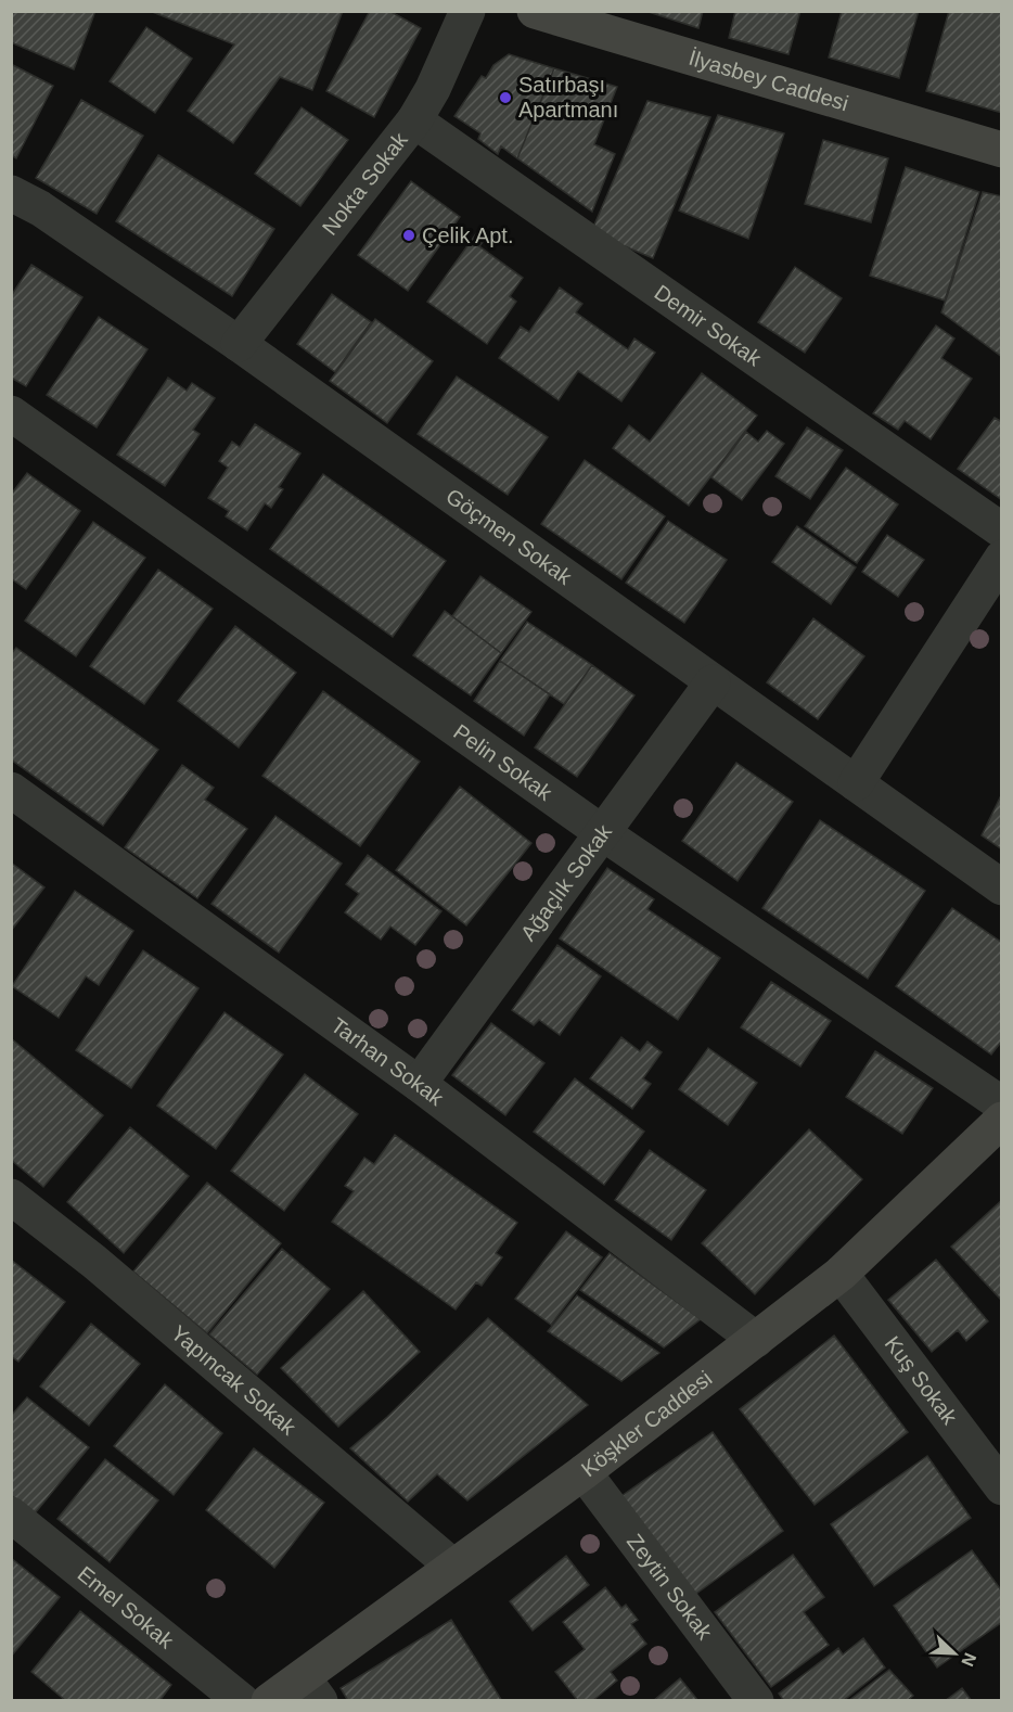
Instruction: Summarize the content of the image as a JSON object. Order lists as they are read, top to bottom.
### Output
{
  "streets": {
    "main road": ["İlyasbey Caddesi", "Köşkler Caddesi"],
    "street": [
      "Nokta Sokak",
      "Demir Sokak",
      "Göçmen Sokak",
      "Pelin Sokak",
      "Ağaçlık Sokak",
      "Tarhan Sokak",
      "Yapıncak Sokak",
      "Kuş Sokak",
      "Zeytin Sokak",
      "Emel Sokak"
    ]
  },
  "crossings": [
    ["Nokta Sokak", "Demir Sokak"],
    ["Nokta Sokak", "Göçmen Sokak"],
    ["Göçmen Sokak", "Ağaçlık Sokak"],
    ["Pelin Sokak", "Ağaçlık Sokak"],
    ["Ağaçlık Sokak", "Tarhan Sokak"],
    ["Tarhan Sokak", "Köşkler Caddesi"],
    ["Yapıncak Sokak", "Köşkler Caddesi"],
    ["Kuş Sokak", "Köşkler Caddesi"],
    ["Köşkler Caddesi", "Zeytin Sokak"]
  ],
  "places": ["Satırbaşı Apartmanı", "Çelik Apt."],
  "north": "bottom right"
}
